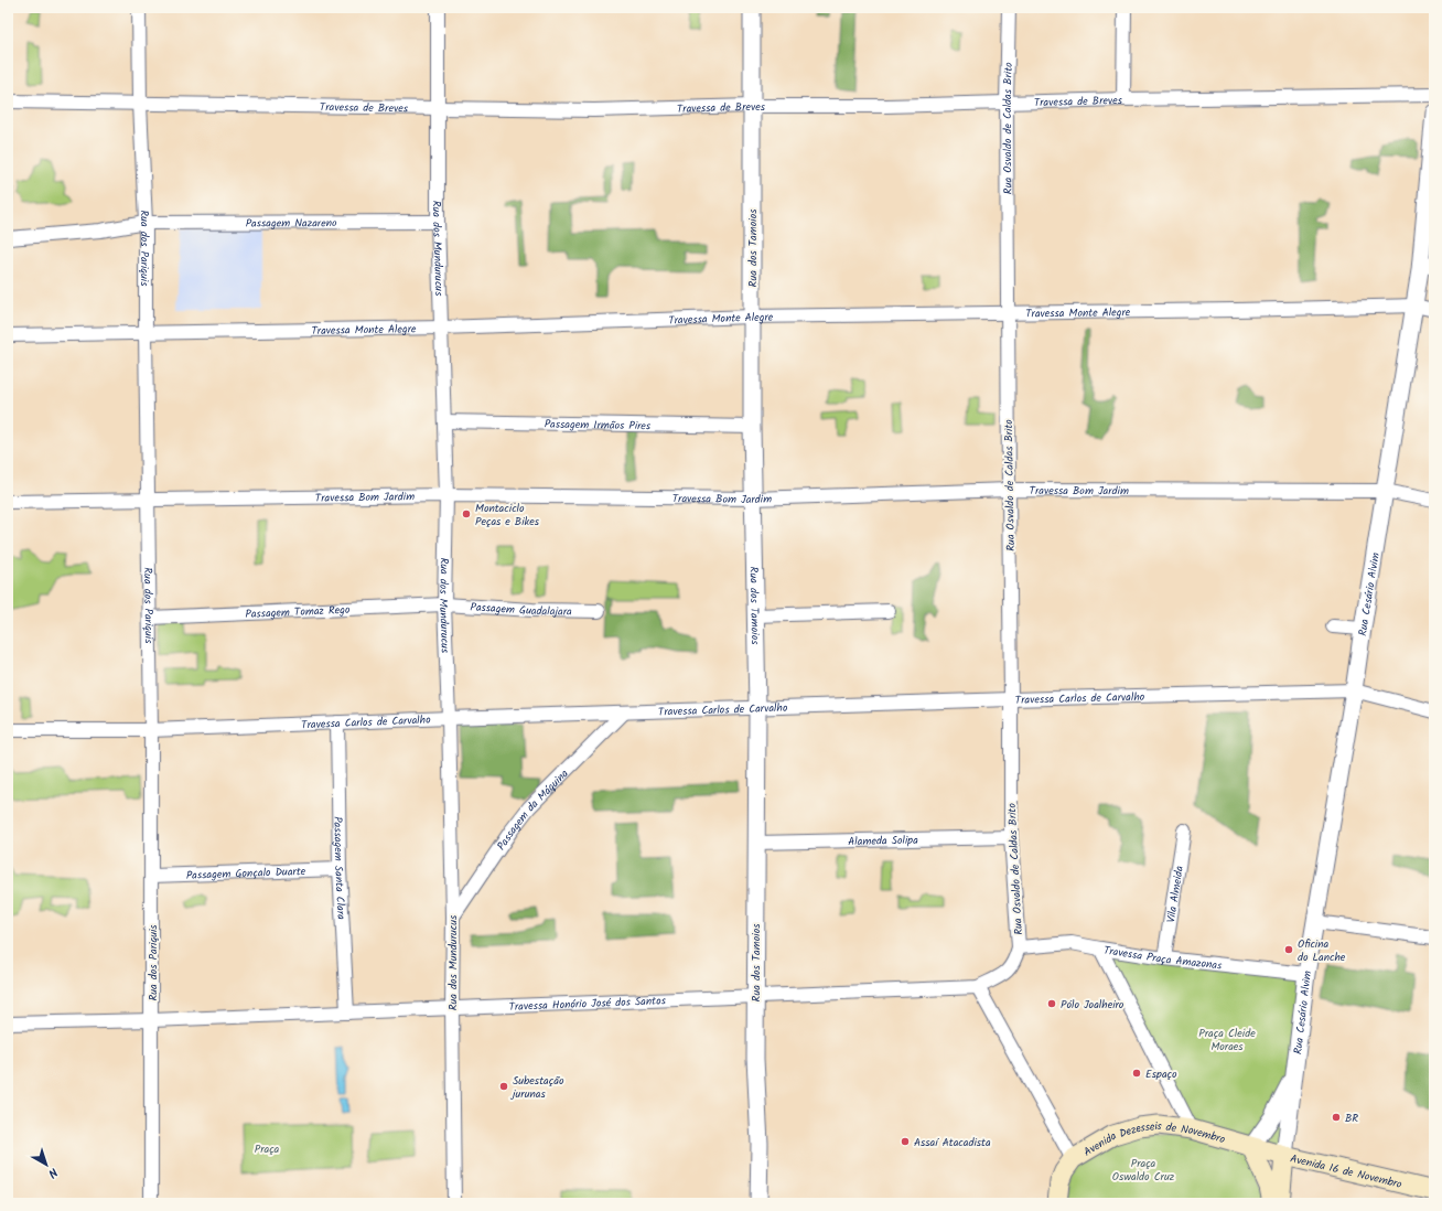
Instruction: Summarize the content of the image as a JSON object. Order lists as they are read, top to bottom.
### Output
{
  "streets": {
    "main road": ["Avenida Dezesseis de Novembro", "Avenida 16 de Novembro"],
    "street": [
      "Travessa de Breves",
      "Rua Osvaldo de Caldas Brito",
      "Passagem Nazareno",
      "Rua dos Pariquis",
      "Rua dos Mundurucus",
      "Rua dos Tamoios",
      "Travessa Monte Alegre",
      "Passagem Irmãos Pires",
      "Travessa Bom Jardim",
      "Rua Cesário Alvim",
      "Passagem Guadalajara",
      "Passagem Tomaz Rego",
      "Travessa Carlos de Carvalho",
      "Passagem da Máquina",
      "Alameda Solipa",
      "Passagem Santa Clara",
      "Passagem Gonçalo Duarte",
      "Vila Almeida",
      "Travessa Praça Amazonas",
      "Travessa Honório José dos Santos"
    ]
  },
  "crossings": [
    ["Travessa de Breves", "Rua Osvaldo de Caldas Brito"],
    ["Travessa de Breves", "Rua dos Pariquis"],
    ["Travessa de Breves", "Rua dos Mundurucus"],
    ["Travessa de Breves", "Rua dos Tamoios"],
    ["Rua Osvaldo de Caldas Brito", "Travessa Monte Alegre"],
    ["Rua Osvaldo de Caldas Brito", "Travessa Bom Jardim"],
    ["Rua Osvaldo de Caldas Brito", "Travessa Carlos de Carvalho"],
    ["Rua Osvaldo de Caldas Brito", "Alameda Solipa"],
    ["Rua Osvaldo de Caldas Brito", "Travessa Praça Amazonas"],
    ["Rua Osvaldo de Caldas Brito", "Travessa Honório José dos Santos"],
    ["Passagem Nazareno", "Rua dos Pariquis"],
    ["Passagem Nazareno", "Rua dos Mundurucus"],
    ["Rua dos Pariquis", "Travessa Monte Alegre"],
    ["Rua dos Pariquis", "Travessa Bom Jardim"],
    ["Rua dos Pariquis", "Passagem Tomaz Rego"],
    ["Rua dos Pariquis", "Travessa Carlos de Carvalho"],
    ["Rua dos Pariquis", "Passagem Gonçalo Duarte"],
    ["Rua dos Pariquis", "Travessa Honório José dos Santos"],
    ["Rua dos Mundurucus", "Travessa Monte Alegre"],
    ["Rua dos Mundurucus", "Passagem Irmãos Pires"],
    ["Rua dos Mundurucus", "Travessa Bom Jardim"],
    ["Rua dos Mundurucus", "Passagem Guadalajara"],
    ["Rua dos Mundurucus", "Passagem Tomaz Rego"],
    ["Rua dos Mundurucus", "Travessa Carlos de Carvalho"],
    ["Rua dos Mundurucus", "Passagem da Máquina"],
    ["Rua dos Mundurucus", "Travessa Honório José dos Santos"],
    ["Rua dos Tamoios", "Travessa Monte Alegre"],
    ["Rua dos Tamoios", "Passagem Irmãos Pires"],
    ["Rua dos Tamoios", "Travessa Bom Jardim"],
    ["Rua dos Tamoios", "Travessa Carlos de Carvalho"],
    ["Rua dos Tamoios", "Alameda Solipa"],
    ["Rua dos Tamoios", "Travessa Honório José dos Santos"],
    ["Travessa Monte Alegre", "Rua Cesário Alvim"],
    ["Travessa Bom Jardim", "Rua Cesário Alvim"],
    ["Rua Cesário Alvim", "Travessa Carlos de Carvalho"],
    ["Rua Cesário Alvim", "Travessa Praça Amazonas"],
    ["Rua Cesário Alvim", "Avenida Dezesseis de Novembro"],
    ["Rua Cesário Alvim", "Avenida 16 de Novembro"],
    ["Passagem Guadalajara", "Passagem Tomaz Rego"],
    ["Travessa Carlos de Carvalho", "Passagem da Máquina"],
    ["Travessa Carlos de Carvalho", "Passagem Santa Clara"],
    ["Passagem Santa Clara", "Passagem Gonçalo Duarte"],
    ["Passagem Santa Clara", "Travessa Honório José dos Santos"],
    ["Vila Almeida", "Travessa Praça Amazonas"],
    ["Avenida Dezesseis de Novembro", "Avenida 16 de Novembro"]
  ],
  "parks": ["Praça Cleide Moraes", "Praça", "Praça Oswaldo Cruz"],
  "places": [
    "Montaciclo Peças e Bikes",
    "Oficina do Lanche",
    "Pólo Joalheiro",
    "Espaço",
    "Subestação jurunas",
    "BR",
    "Assaí Atacadista"
  ],
  "north": "bottom right"
}
